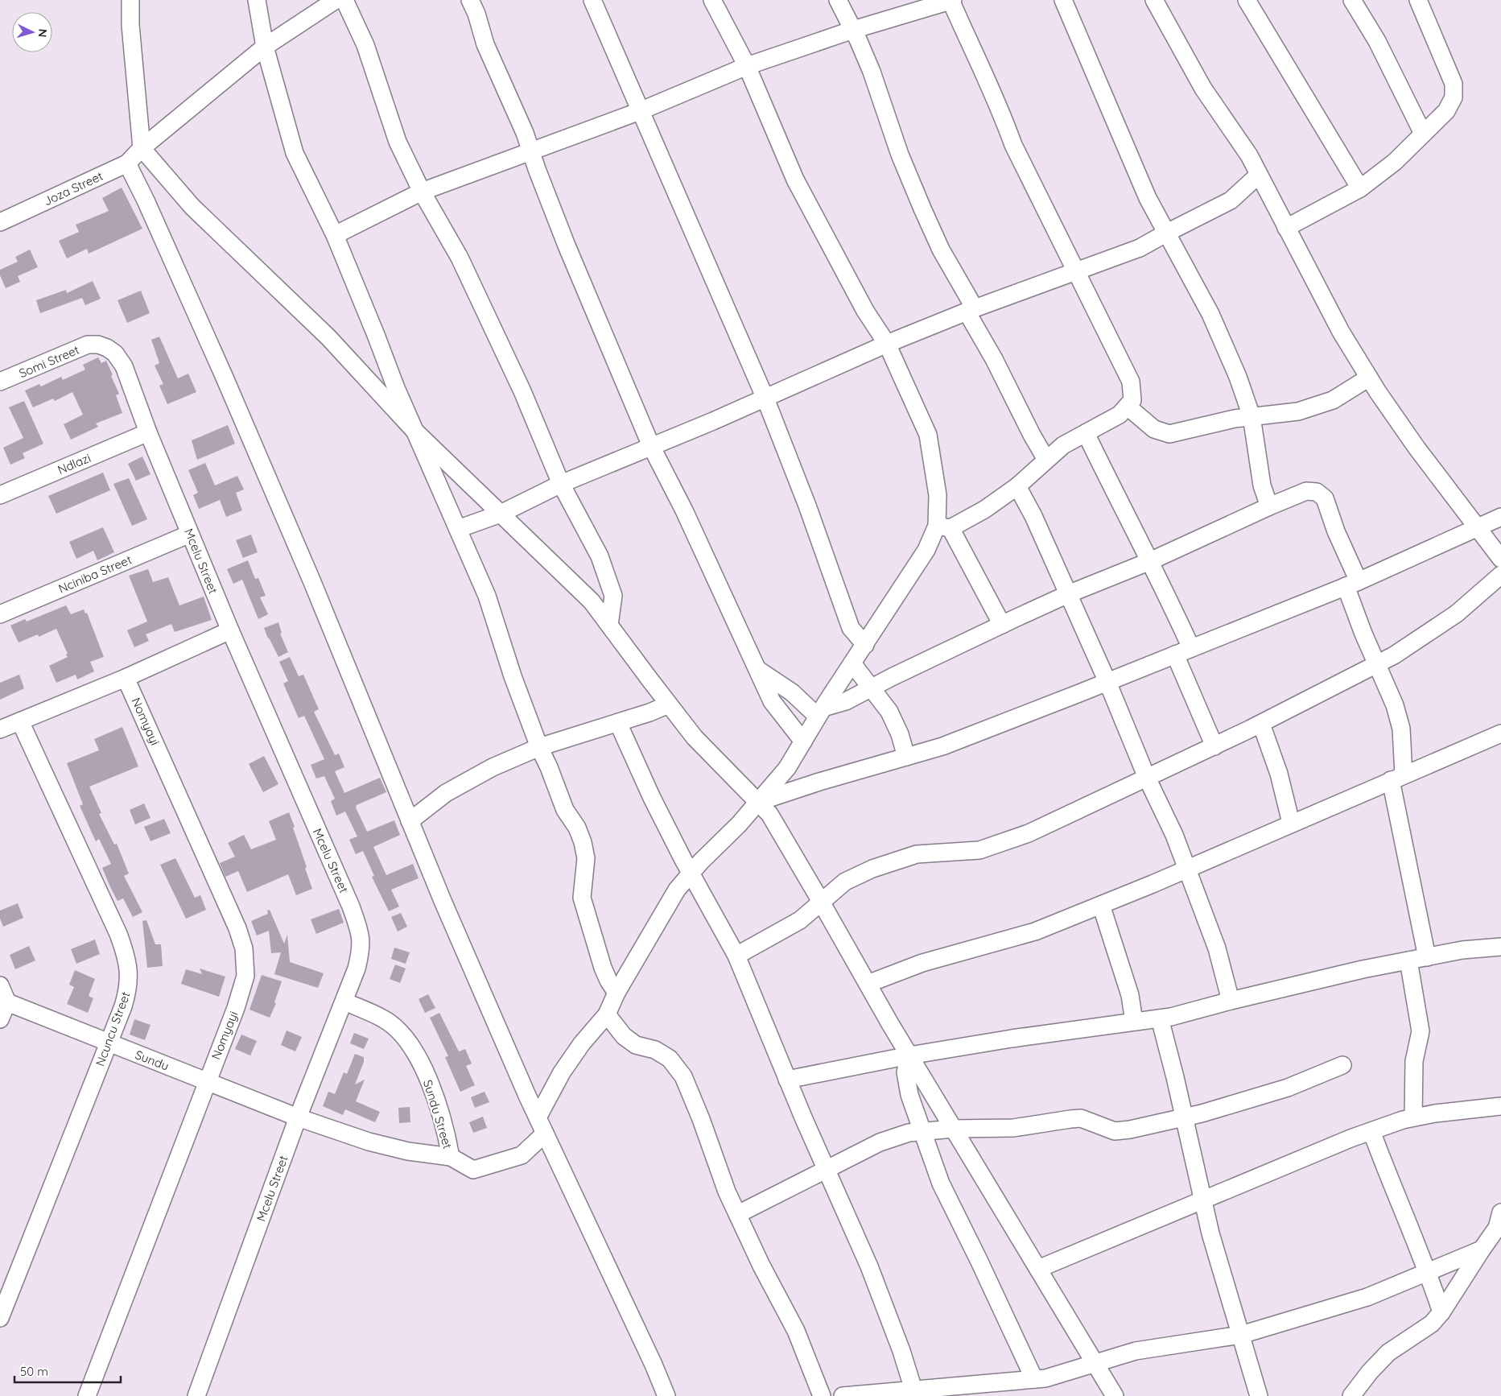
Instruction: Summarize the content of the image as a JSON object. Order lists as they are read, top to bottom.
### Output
{
  "streets": {
    "street": [
      "Joza Street",
      "Somi Street",
      "Ndlazi",
      "Mcelu Street",
      "Nciniba Street",
      "Nomyayi",
      "Ncuncu Street",
      "Sundu",
      "Sundu Street"
    ]
  },
  "crossings": [
    ["Somi Street", "Mcelu Street"],
    ["Ndlazi", "Mcelu Street"],
    ["Mcelu Street", "Nciniba Street"],
    ["Mcelu Street", "Sundu"],
    ["Mcelu Street", "Sundu Street"],
    ["Nomyayi", "Sundu"],
    ["Ncuncu Street", "Sundu"],
    ["Sundu", "Sundu Street"]
  ],
  "scale_bar": "50 m",
  "north": "right"
}
